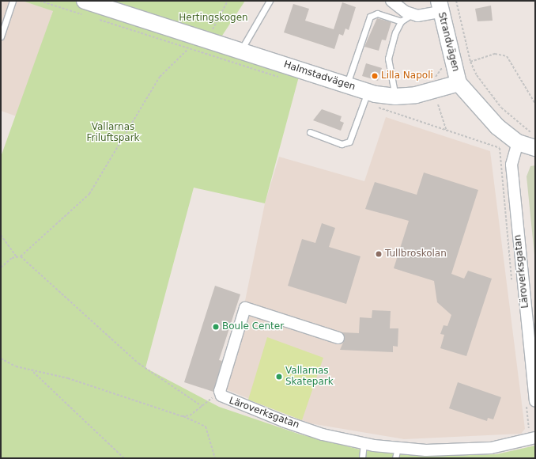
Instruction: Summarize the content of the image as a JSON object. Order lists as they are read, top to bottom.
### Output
{
  "streets": {
    "main road": ["Strandvägen", "Halmstadvägen"],
    "street": ["Läroverksgatan"]
  },
  "crossings": [
    ["Strandvägen", "Halmstadvägen"]
  ],
  "parks": ["Hertingskogen", "Vallarnas Friluftspark"],
  "places": [
    "Lilla Napoli",
    "Tullbroskolan",
    "Boule Center",
    "Vallarnas Skatepark"
  ]
}
